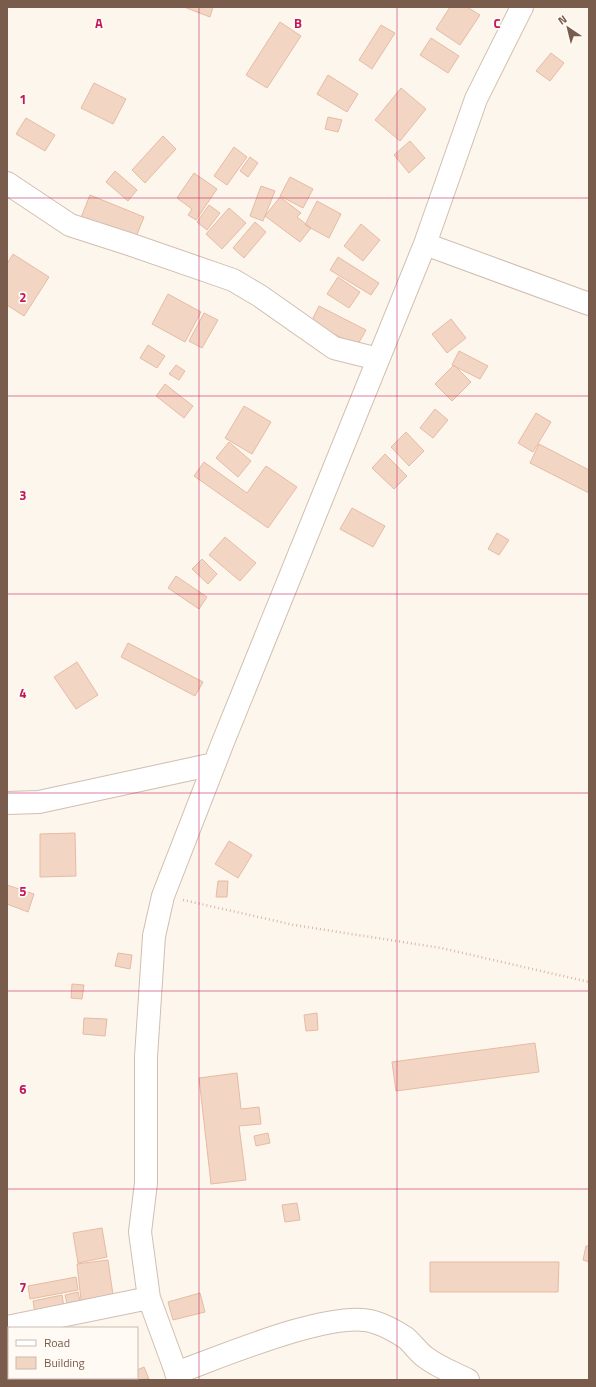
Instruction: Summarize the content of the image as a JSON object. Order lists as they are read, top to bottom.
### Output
{
  "legend": ["Road", "Building"],
  "north": "top left",
  "grid": {
    "columns": ["A", "B", "C"],
    "rows": [
      "1",
      "2",
      "3",
      "4",
      "5",
      "6",
      "7"
    ]
  }
}
